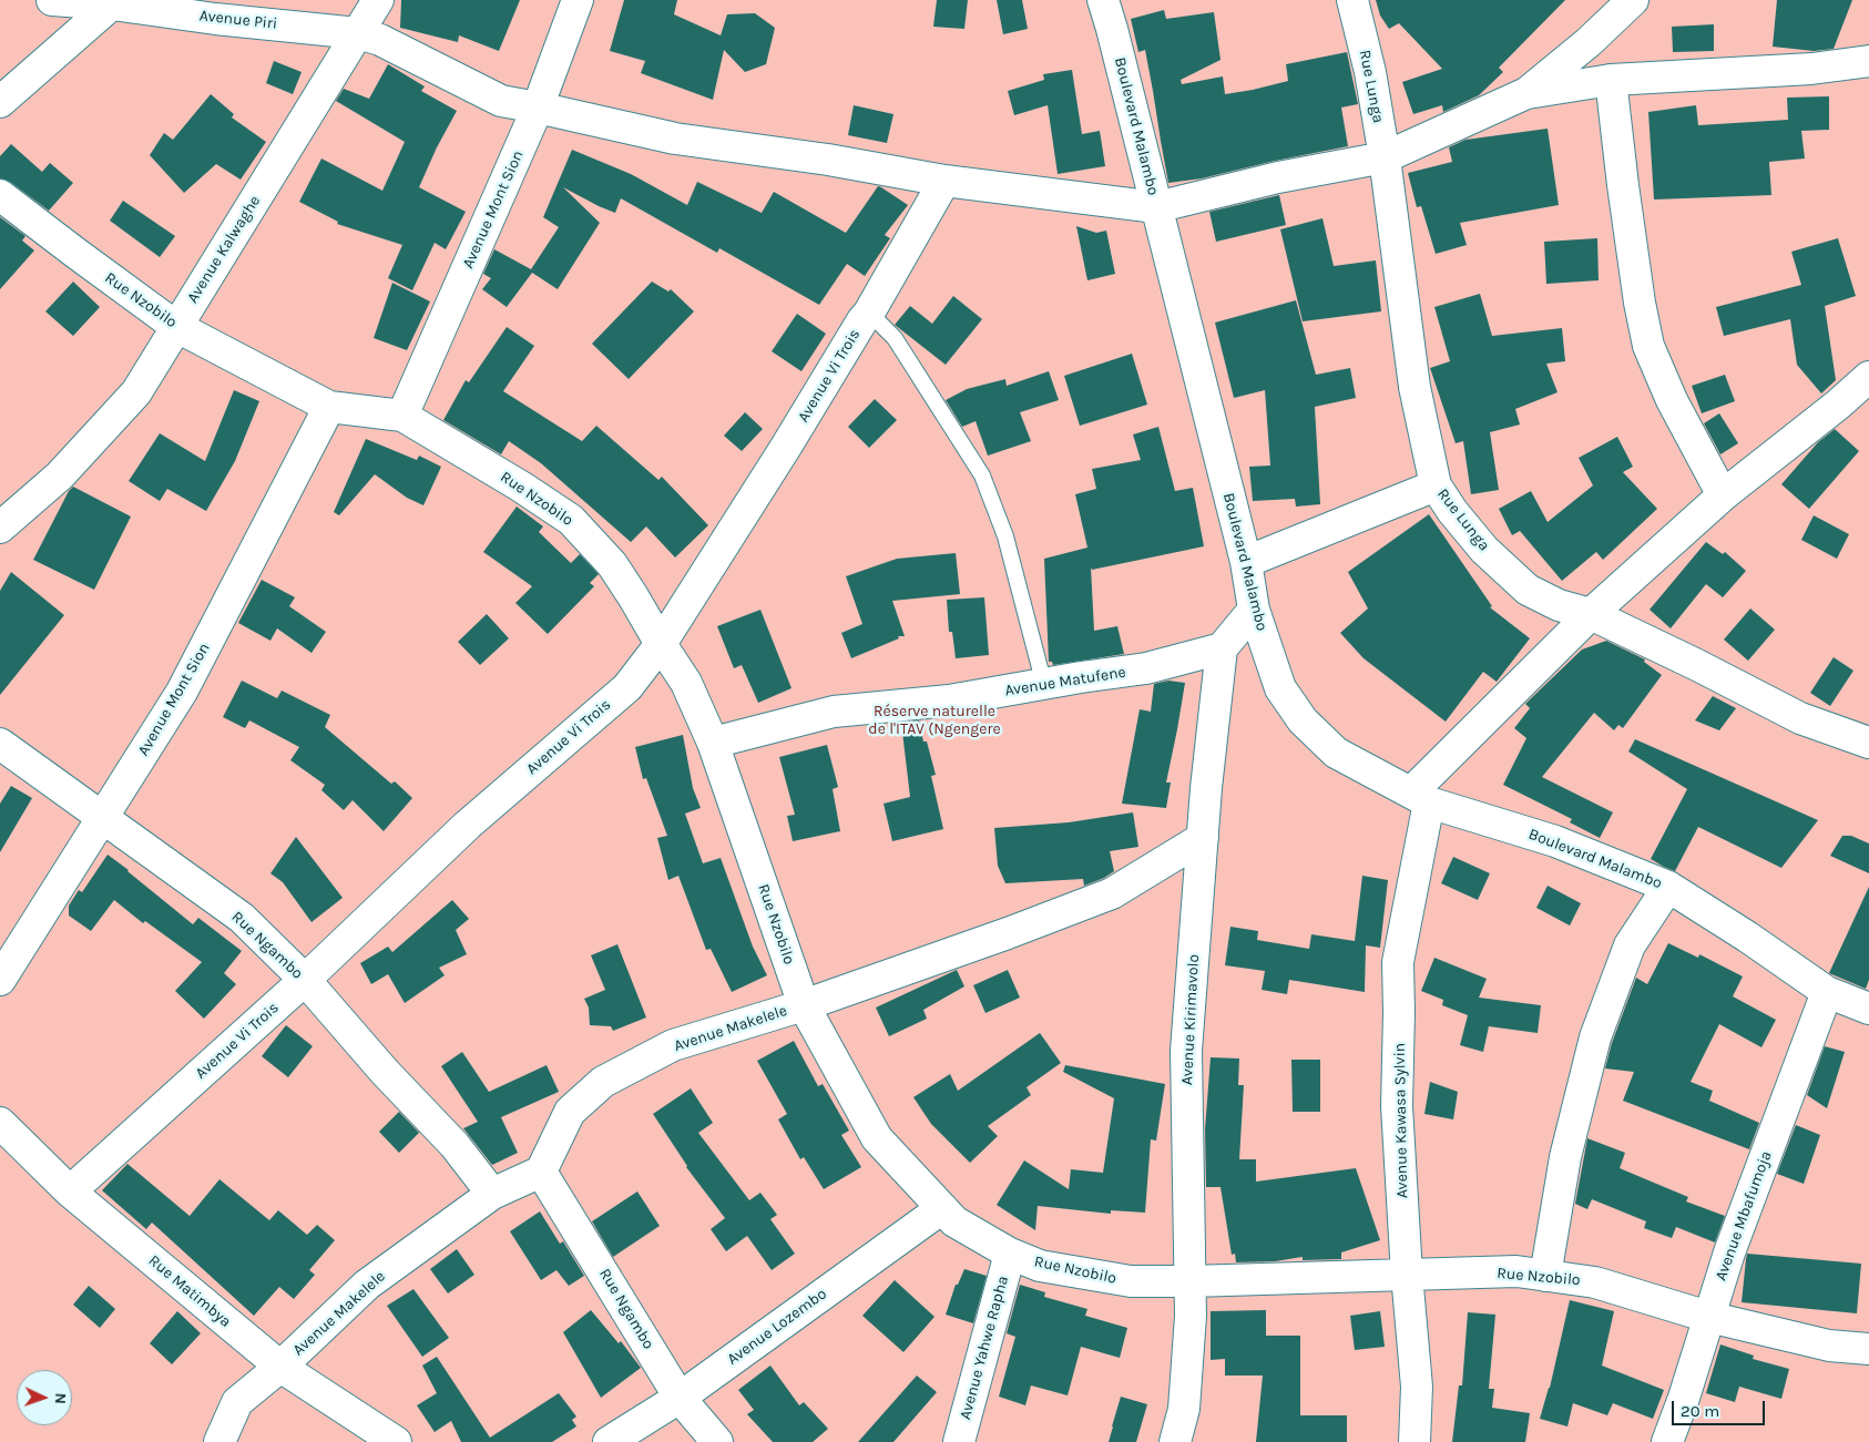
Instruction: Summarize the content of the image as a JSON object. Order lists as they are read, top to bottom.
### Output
{
  "streets": {
    "street": [
      "Avenue Piri",
      "Rue Lunga",
      "Boulevard Malambo",
      "Avenue Mont Sion",
      "Avenue Kalwaghe",
      "Rue Nzobilo",
      "Avenue Vi Trois",
      "Avenue Matufene",
      "Rue Ngambo",
      "Avenue Kirimavolo",
      "Avenue Makelele",
      "Avenue Kawasa Sylvin",
      "Avenue Mbafumoja",
      "Rue Matimbya",
      "Avenue Lozembo",
      "Avenue Yahwe Rapha"
    ]
  },
  "crossings": [
    ["Avenue Piri", "Boulevard Malambo"],
    ["Avenue Piri", "Avenue Mont Sion"],
    ["Avenue Piri", "Avenue Kalwaghe"],
    ["Avenue Piri", "Avenue Vi Trois"],
    ["Boulevard Malambo", "Avenue Kawasa Sylvin"],
    ["Boulevard Malambo", "Avenue Mbafumoja"],
    ["Avenue Mont Sion", "Rue Nzobilo"],
    ["Avenue Mont Sion", "Rue Ngambo"],
    ["Avenue Kalwaghe", "Rue Nzobilo"],
    ["Rue Nzobilo", "Avenue Vi Trois"],
    ["Rue Nzobilo", "Avenue Matufene"],
    ["Rue Nzobilo", "Avenue Kirimavolo"],
    ["Rue Nzobilo", "Avenue Makelele"],
    ["Rue Nzobilo", "Avenue Kawasa Sylvin"],
    ["Rue Nzobilo", "Avenue Mbafumoja"],
    ["Rue Nzobilo", "Avenue Lozembo"],
    ["Rue Nzobilo", "Avenue Yahwe Rapha"],
    ["Avenue Vi Trois", "Rue Ngambo"],
    ["Avenue Vi Trois", "Rue Matimbya"],
    ["Avenue Matufene", "Avenue Kirimavolo"],
    ["Rue Ngambo", "Avenue Makelele"],
    ["Rue Ngambo", "Avenue Lozembo"],
    ["Avenue Kirimavolo", "Avenue Makelele"],
    ["Avenue Makelele", "Rue Matimbya"]
  ],
  "parks": ["Réserve naturelle de l'ITAV (Ngengere"],
  "scale_bar": "20 m",
  "north": "right"
}
